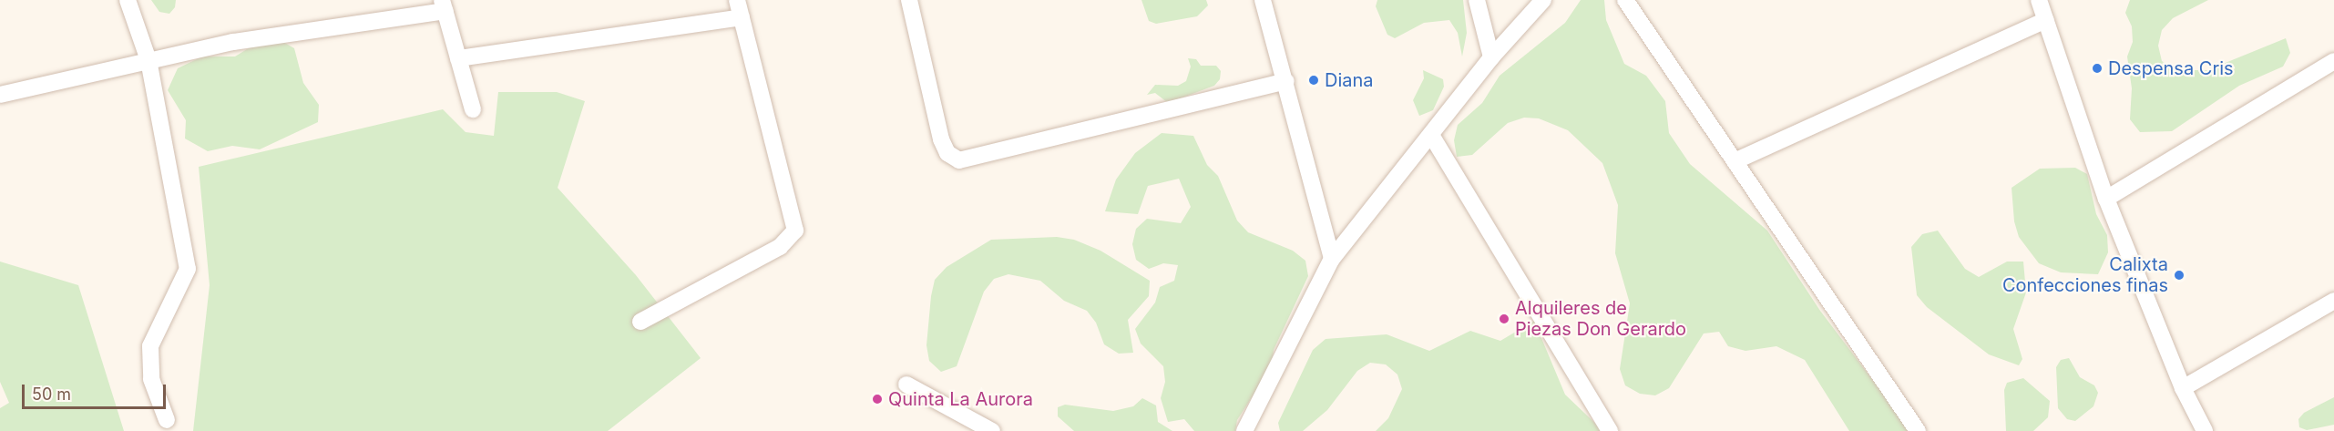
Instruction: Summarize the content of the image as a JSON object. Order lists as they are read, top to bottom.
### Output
{
  "places": [
    "Despensa Cris",
    "Diana",
    "Calixta Confecciones finas",
    "Alquileres de Piezas Don Gerardo",
    "Quinta La Aurora"
  ],
  "scale_bar": "50 m"
}
